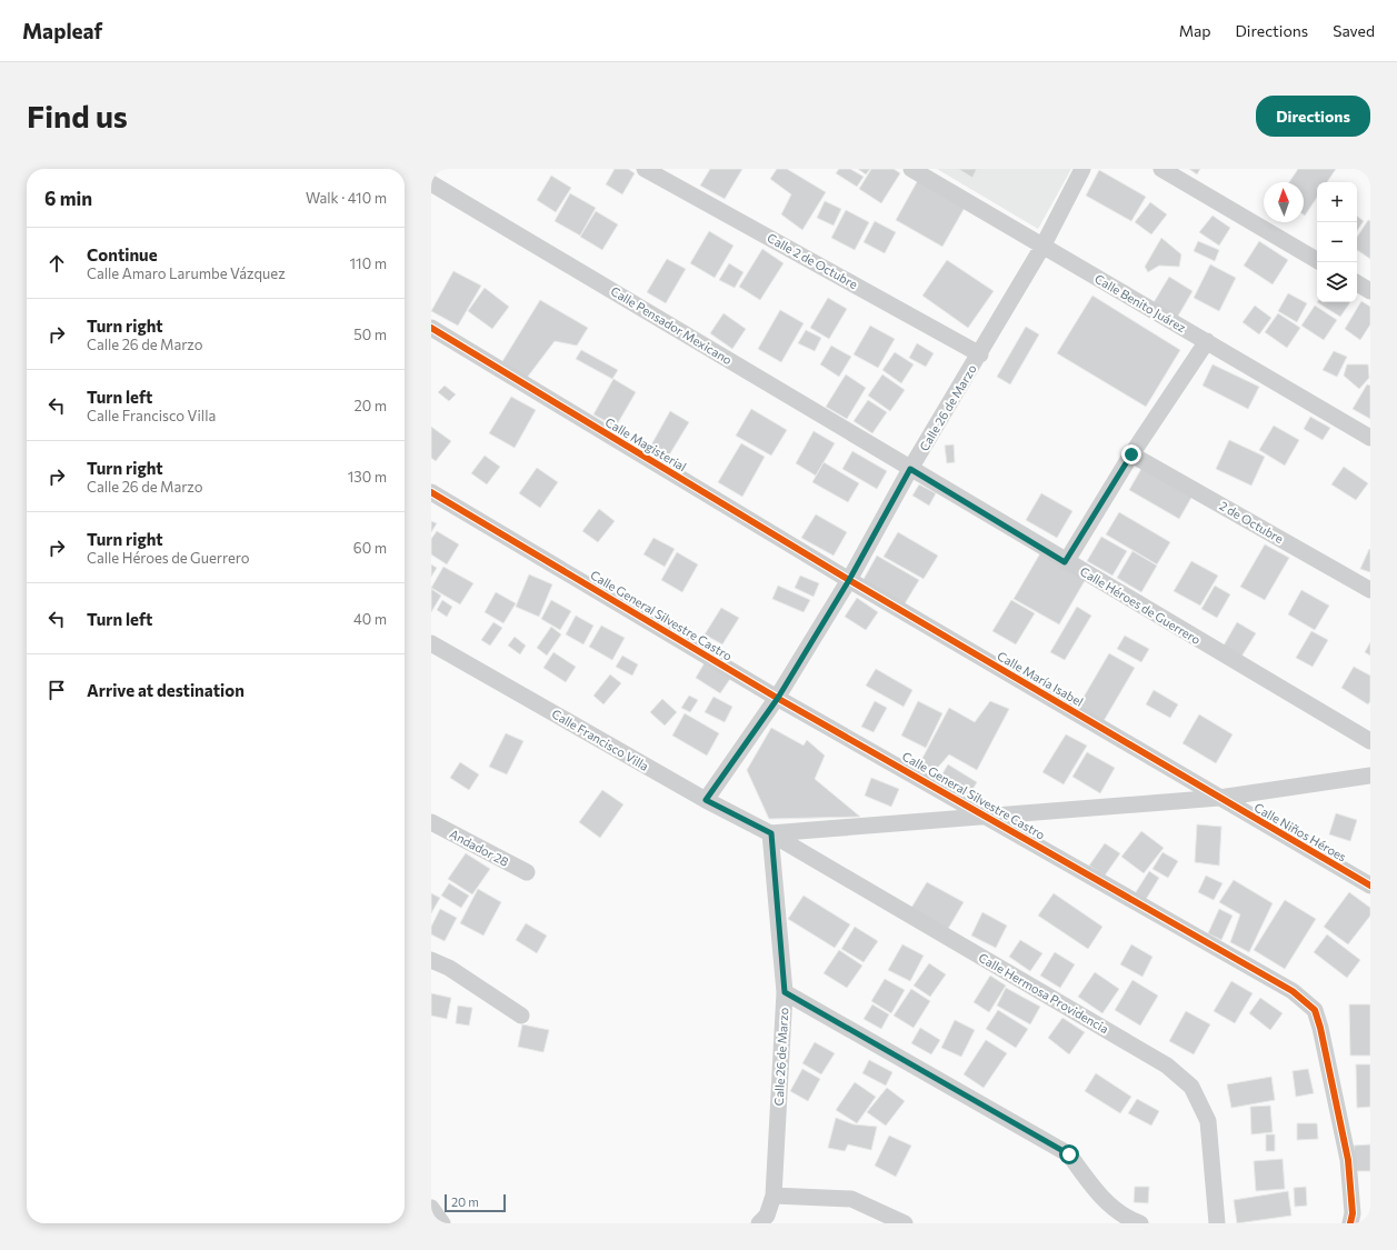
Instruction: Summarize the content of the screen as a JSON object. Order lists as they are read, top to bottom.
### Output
{
  "streets": {
    "street": [
      "Calle 2 de Octubre",
      "Calle Benito Juárez",
      "Calle Pensador Mexicano",
      "Calle 26 de Marzo",
      "Calle Magisterial",
      "2 de Octubre",
      "Calle Héroes de Guerrero",
      "Calle General Silvestre Castro",
      "Calle María Isabel",
      "Calle Francisco Villa",
      "Calle Niños Héroes",
      "Andador 28",
      "Calle Hermosa Providencia"
    ]
  },
  "crossings": [
    ["Calle 2 de Octubre", "Calle 26 de Marzo"],
    ["Calle Benito Juárez", "Calle 26 de Marzo"],
    ["Calle Pensador Mexicano", "Calle 26 de Marzo"],
    ["Calle Pensador Mexicano", "Calle Héroes de Guerrero"],
    ["Calle 26 de Marzo", "Calle Magisterial"],
    ["Calle 26 de Marzo", "Calle Héroes de Guerrero"],
    ["Calle 26 de Marzo", "Calle General Silvestre Castro"],
    ["Calle 26 de Marzo", "Calle María Isabel"],
    ["Calle 26 de Marzo", "Calle Francisco Villa"],
    ["Calle 26 de Marzo", "Calle Hermosa Providencia"],
    ["Calle Magisterial", "Calle María Isabel"],
    ["Calle María Isabel", "Calle Niños Héroes"],
    ["Calle Francisco Villa", "Calle Hermosa Providencia"]
  ],
  "scale_bar": "20 m",
  "north": "top",
  "page": {
    "header": "Mapleaf",
    "nav": ["Map", "Directions", "Saved"],
    "buttons": "Directions",
    "title": "Find us",
    "heading": ["6 min", "Walk · 410 m"],
    "map_buttons": ["+", "−"],
    "list": [
      ["Continue", "Calle Amaro Larumbe Vázquez", "110 m"],
      ["Turn right", "Calle 26 de Marzo", "50 m"],
      ["Turn left", "Calle Francisco Villa", "20 m"],
      ["Turn right", "Calle 26 de Marzo", "130 m"],
      ["Turn right", "Calle Héroes de Guerrero", "60 m"],
      ["Turn left", "40 m"],
      "Arrive at destination"
    ],
    "scale": "20 m"
  }
}
